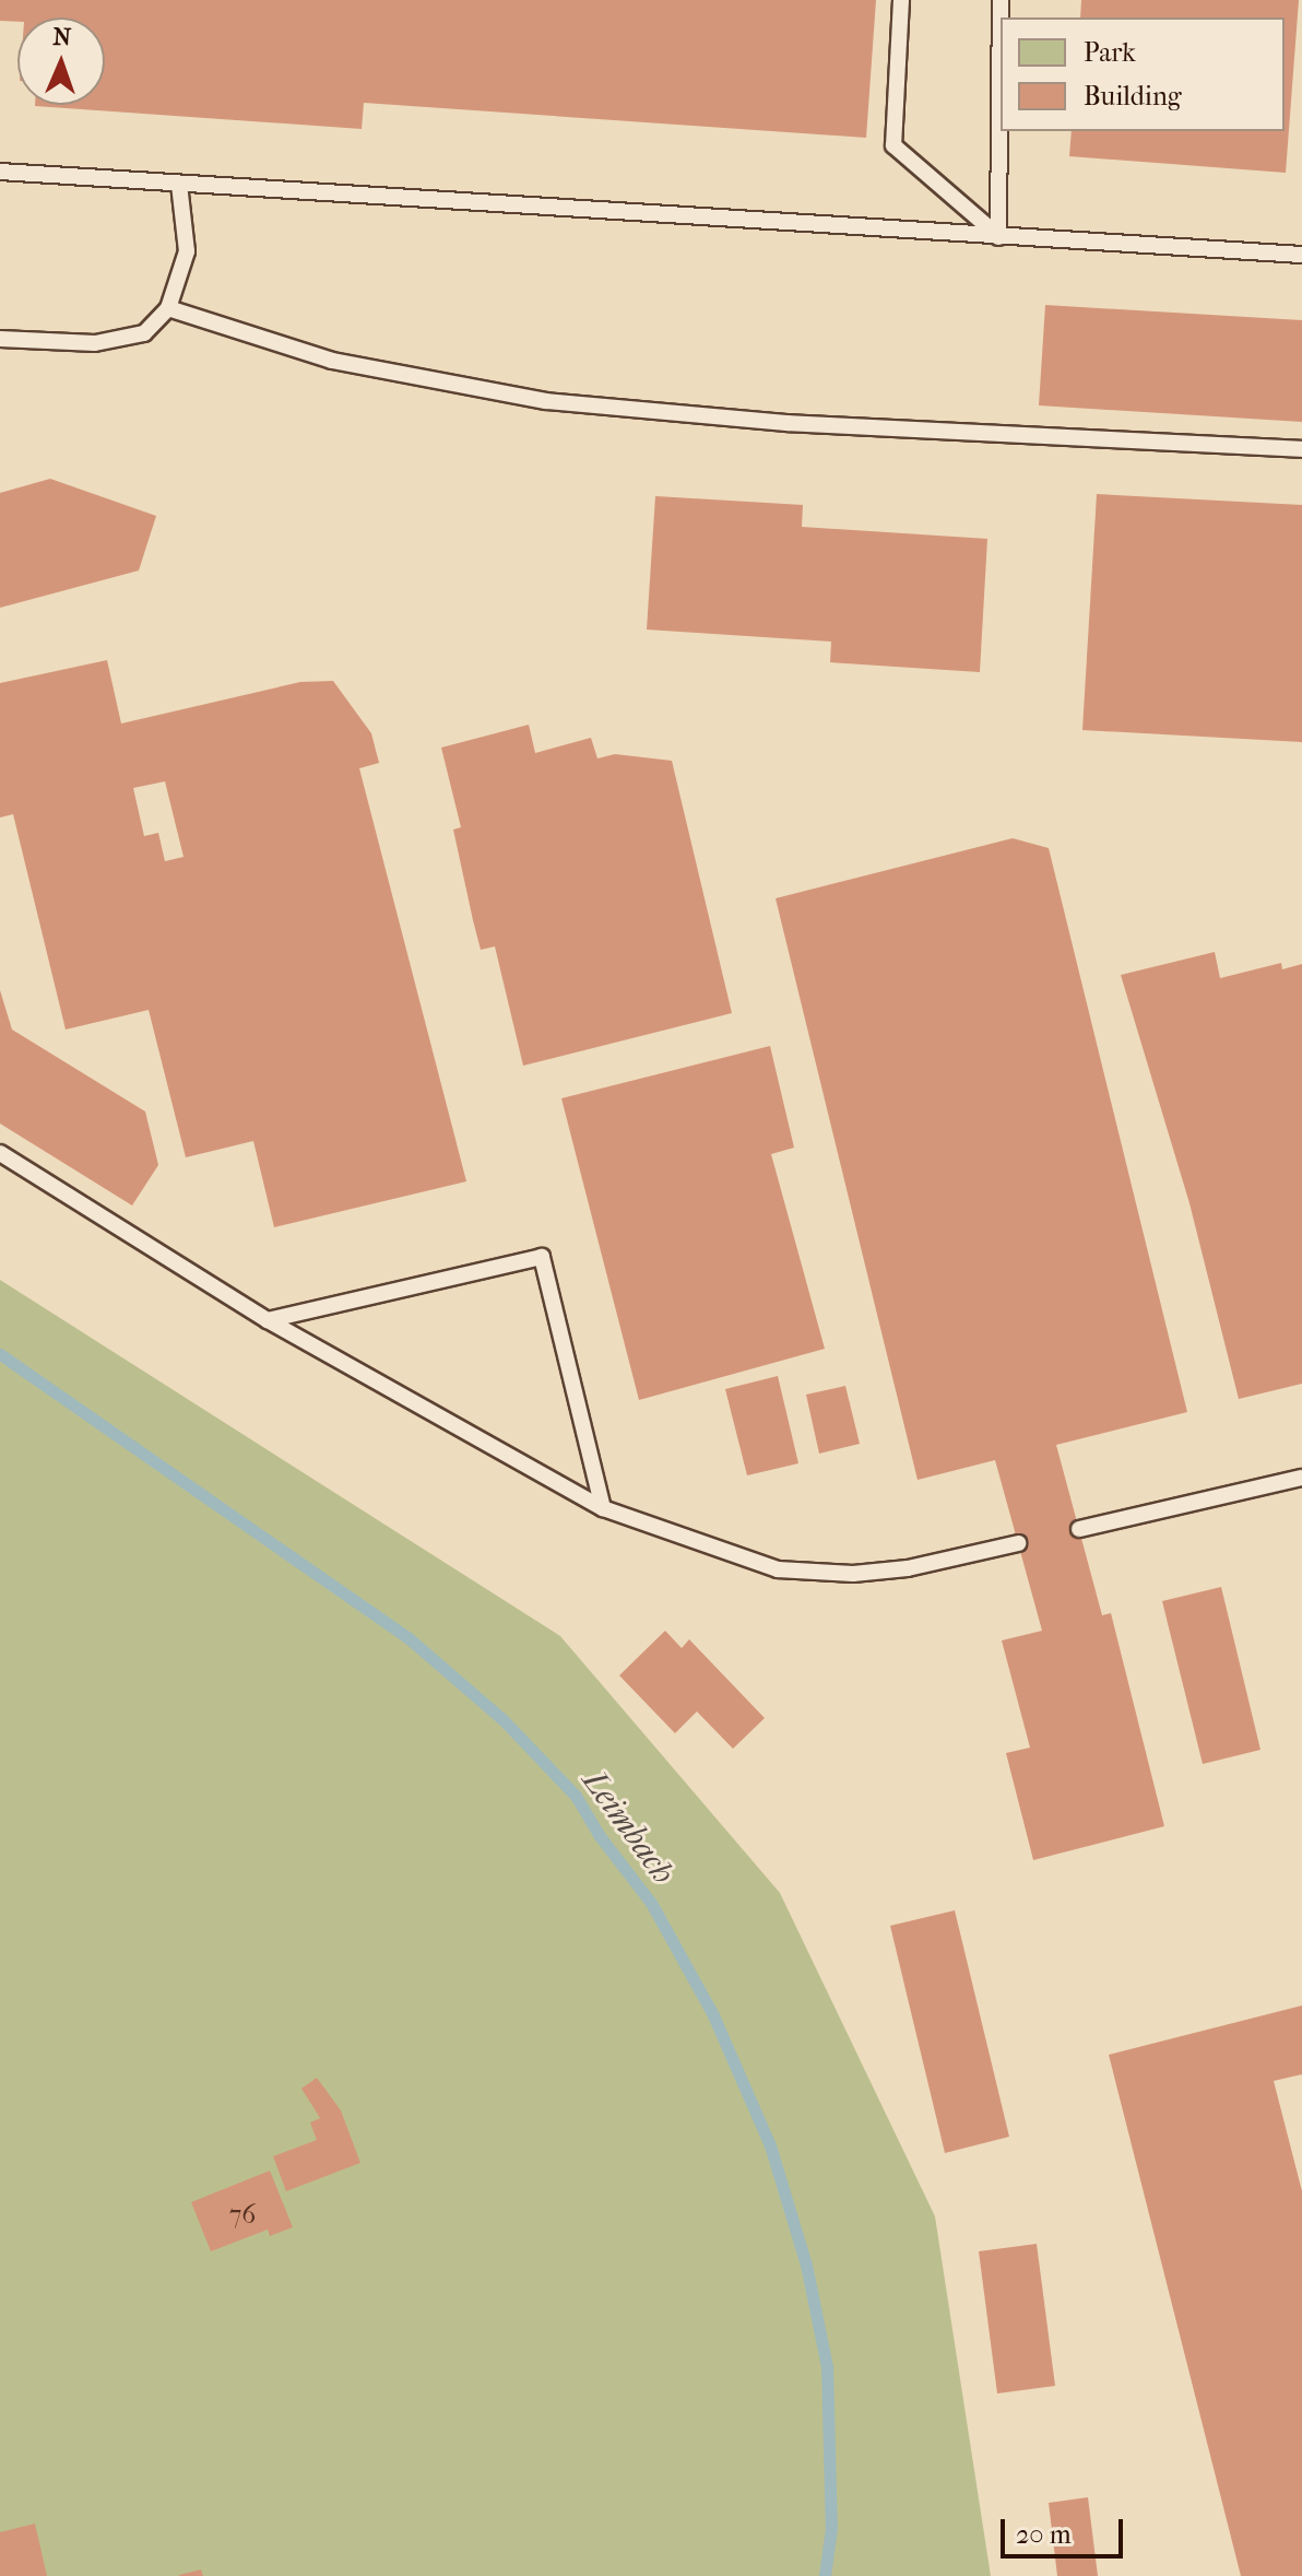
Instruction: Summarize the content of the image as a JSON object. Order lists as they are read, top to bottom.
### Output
{
  "water": ["Leimbach"],
  "house_numbers": ["76"],
  "legend": ["Park", "Building"],
  "scale_bar": "20 m",
  "north": "top"
}
